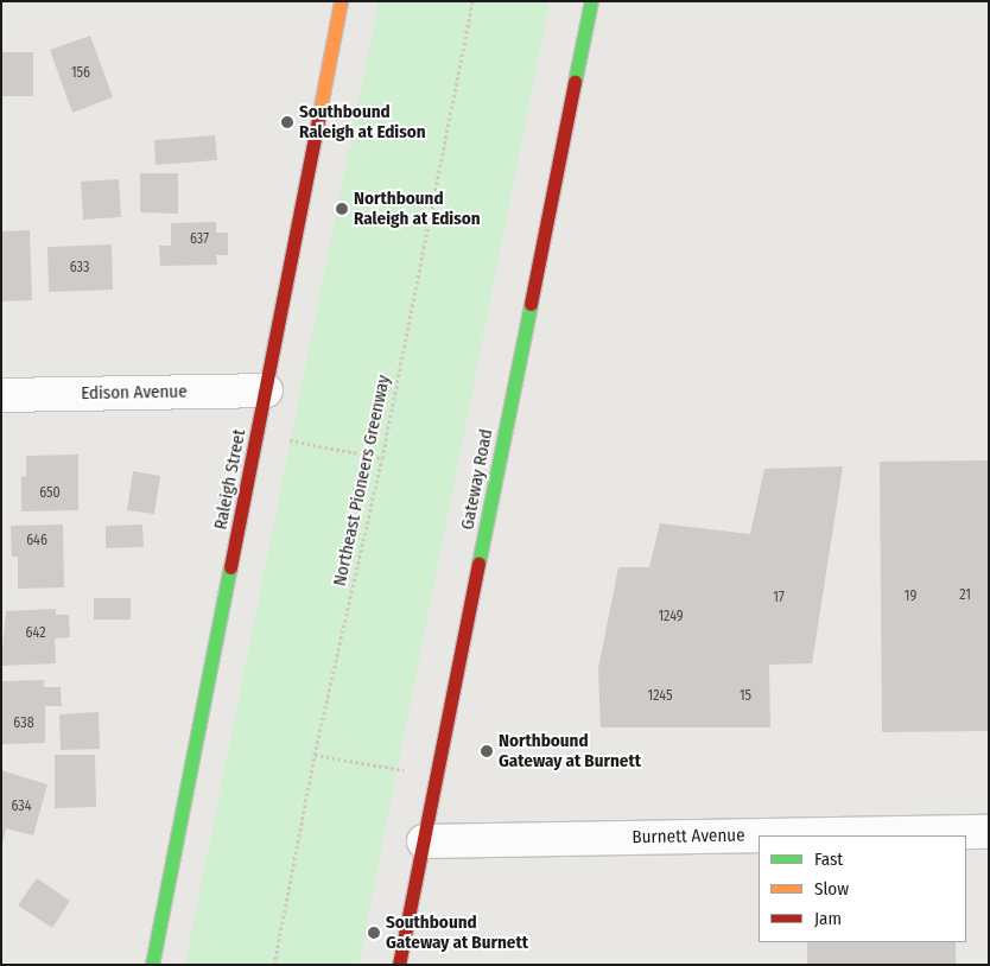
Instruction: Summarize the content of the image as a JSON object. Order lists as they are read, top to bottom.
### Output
{
  "streets": {
    "street": [
      "Edison Avenue",
      "Raleigh Street",
      "Gateway Road",
      "Burnett Avenue"
    ],
    "path": ["Northeast Pioneers Greenway"]
  },
  "crossings": [
    ["Edison Avenue", "Raleigh Street"],
    ["Gateway Road", "Burnett Avenue"]
  ],
  "places": [
    "Southbound Raleigh at Edison",
    "Northbound Raleigh at Edison",
    "Northbound Gateway at Burnett",
    "Southbound Gateway at Burnett"
  ],
  "house_numbers": [
    "156",
    "637",
    "633",
    "650",
    "646",
    "21",
    "19",
    "17",
    "1249",
    "642",
    "1245",
    "15",
    "638",
    "634"
  ],
  "legend": ["Fast", "Slow", "Jam"]
}
